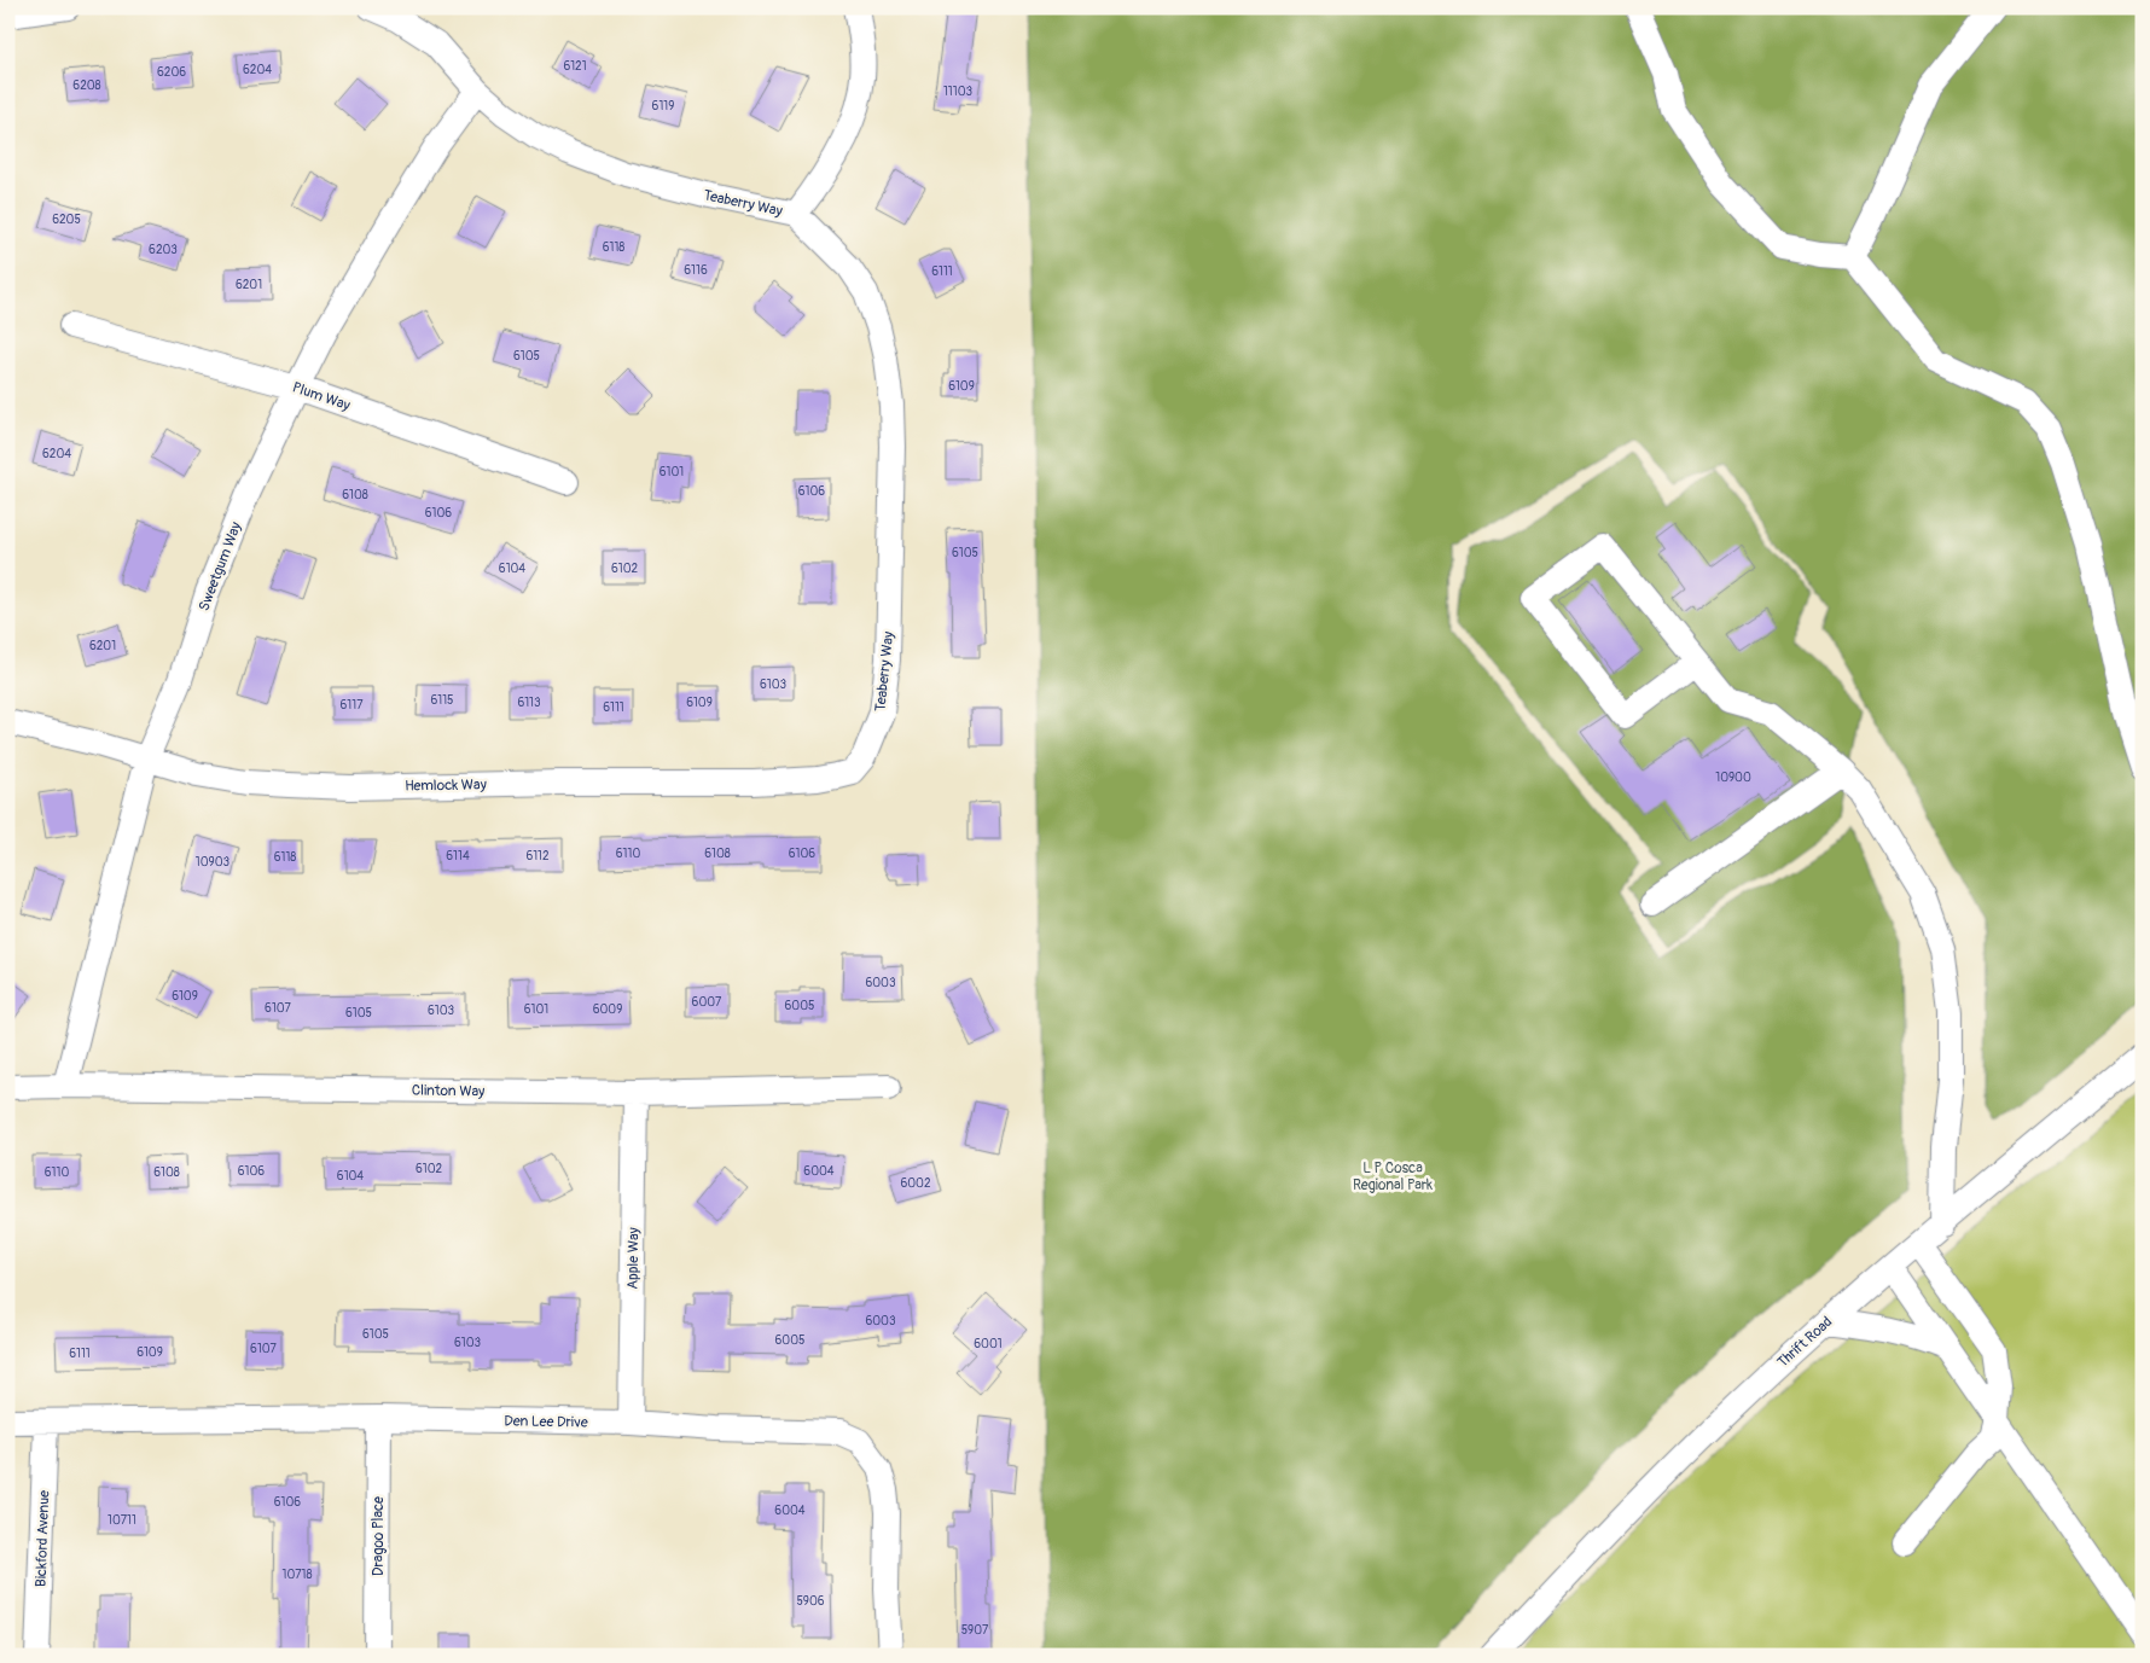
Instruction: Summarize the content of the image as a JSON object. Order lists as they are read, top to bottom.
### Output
{
  "streets": {
    "street": [
      "Teaberry Way",
      "Plum Way",
      "Sweetgum Way",
      "Hemlock Way",
      "Clinton Way",
      "Apple Way",
      "Thrift Road",
      "Den Lee Drive",
      "Dragoo Place",
      "Bickford Avenue"
    ]
  },
  "crossings": [
    ["Teaberry Way", "Sweetgum Way"],
    ["Teaberry Way", "Hemlock Way"],
    ["Plum Way", "Sweetgum Way"],
    ["Sweetgum Way", "Hemlock Way"],
    ["Sweetgum Way", "Clinton Way"],
    ["Clinton Way", "Apple Way"],
    ["Apple Way", "Den Lee Drive"],
    ["Den Lee Drive", "Dragoo Place"],
    ["Den Lee Drive", "Bickford Avenue"]
  ],
  "parks": ["L P Cosca Regional Park"],
  "house_numbers": [
    "6121",
    "6204",
    "6206",
    "6208",
    "11103",
    "6119",
    "6205",
    "6118",
    "6203",
    "6116",
    "6111",
    "6201",
    "6105",
    "6109",
    "6204",
    "6101",
    "6106",
    "6108",
    "6106",
    "6105",
    "6104",
    "6102",
    "6201",
    "6103",
    "6115",
    "6113",
    "6109",
    "6117",
    "6111",
    "10900",
    "6110",
    "6108",
    "6106",
    "6114",
    "6112",
    "6118",
    "10903",
    "6003",
    "6109",
    "6007",
    "6005",
    "6107",
    "6101",
    "6009",
    "6103",
    "6105",
    "6102",
    "6106",
    "6004",
    "6110",
    "6108",
    "6104",
    "6002",
    "6003",
    "6105",
    "6005",
    "6103",
    "6001",
    "6107",
    "6109",
    "6111",
    "6106",
    "6004",
    "10711",
    "10718",
    "5906",
    "5907"
  ]
}
